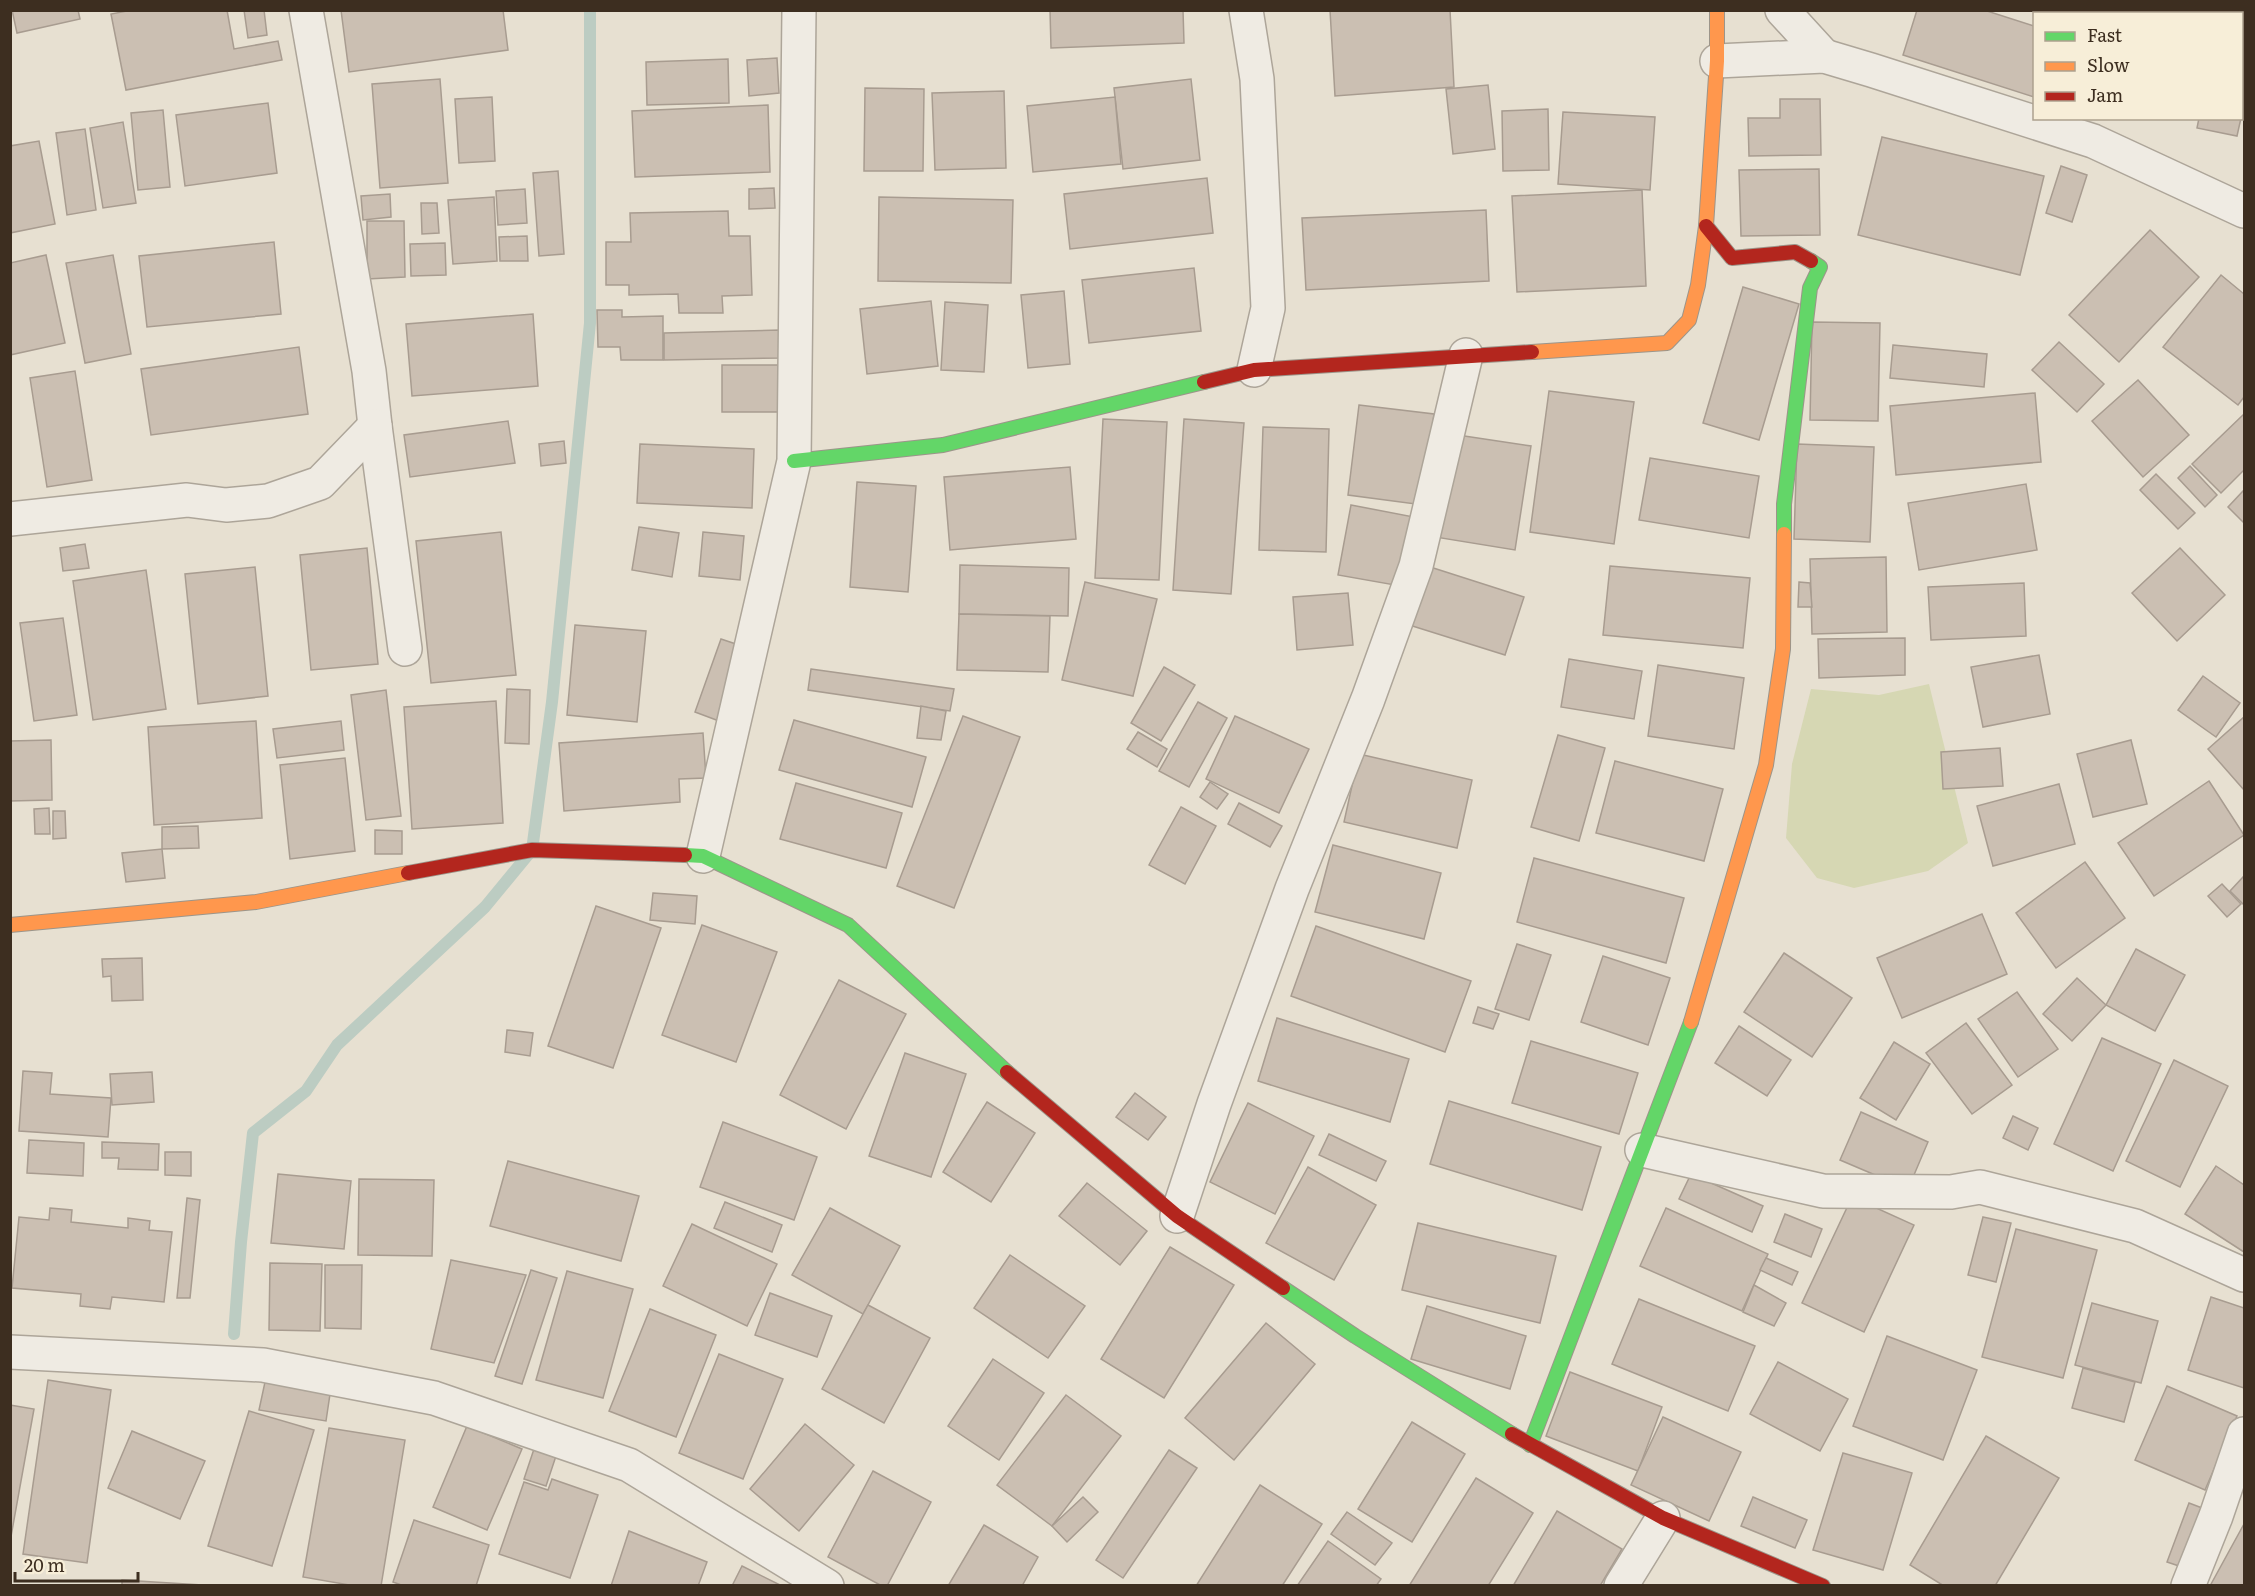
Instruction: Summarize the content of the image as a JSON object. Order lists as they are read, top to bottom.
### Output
{
  "legend": ["Fast", "Slow", "Jam"],
  "scale_bar": "20 m"
}
